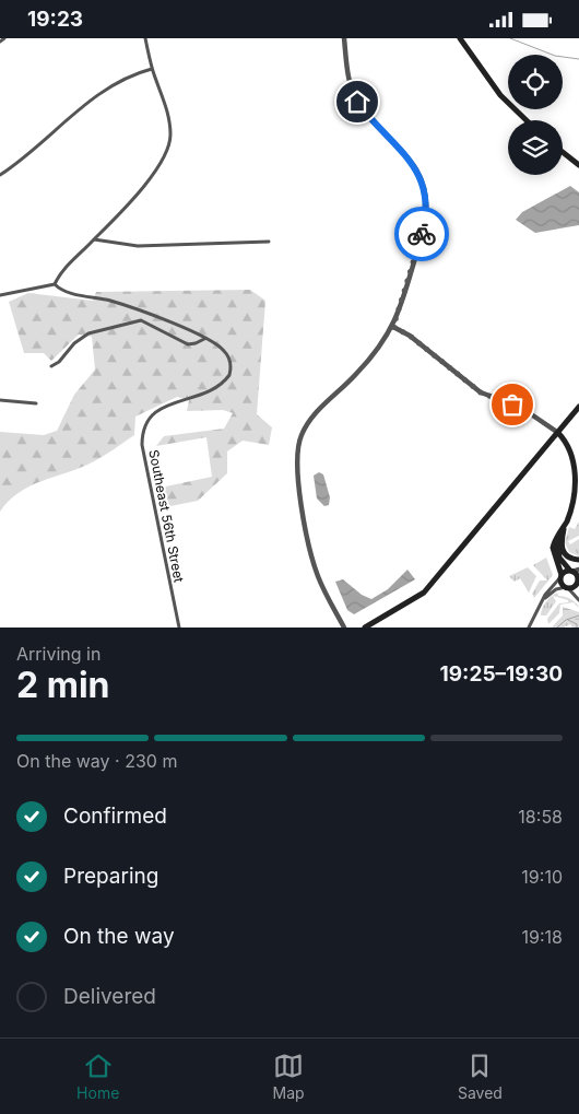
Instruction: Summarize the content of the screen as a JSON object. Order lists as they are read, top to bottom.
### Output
{
  "streets": {
    "street": ["Southeast 56th Street"]
  },
  "page": {
    "status": "19:23",
    "heading": ["2 min", "Arriving in", "19:25–19:30"],
    "bar": "On the way · 230 m",
    "list": [
      ["Confirmed", "18:58"],
      ["Preparing", "19:10"],
      ["On the way", "19:18"],
      "Delivered"
    ],
    "tabs": ["Home", "Map", "Saved"]
  }
}
